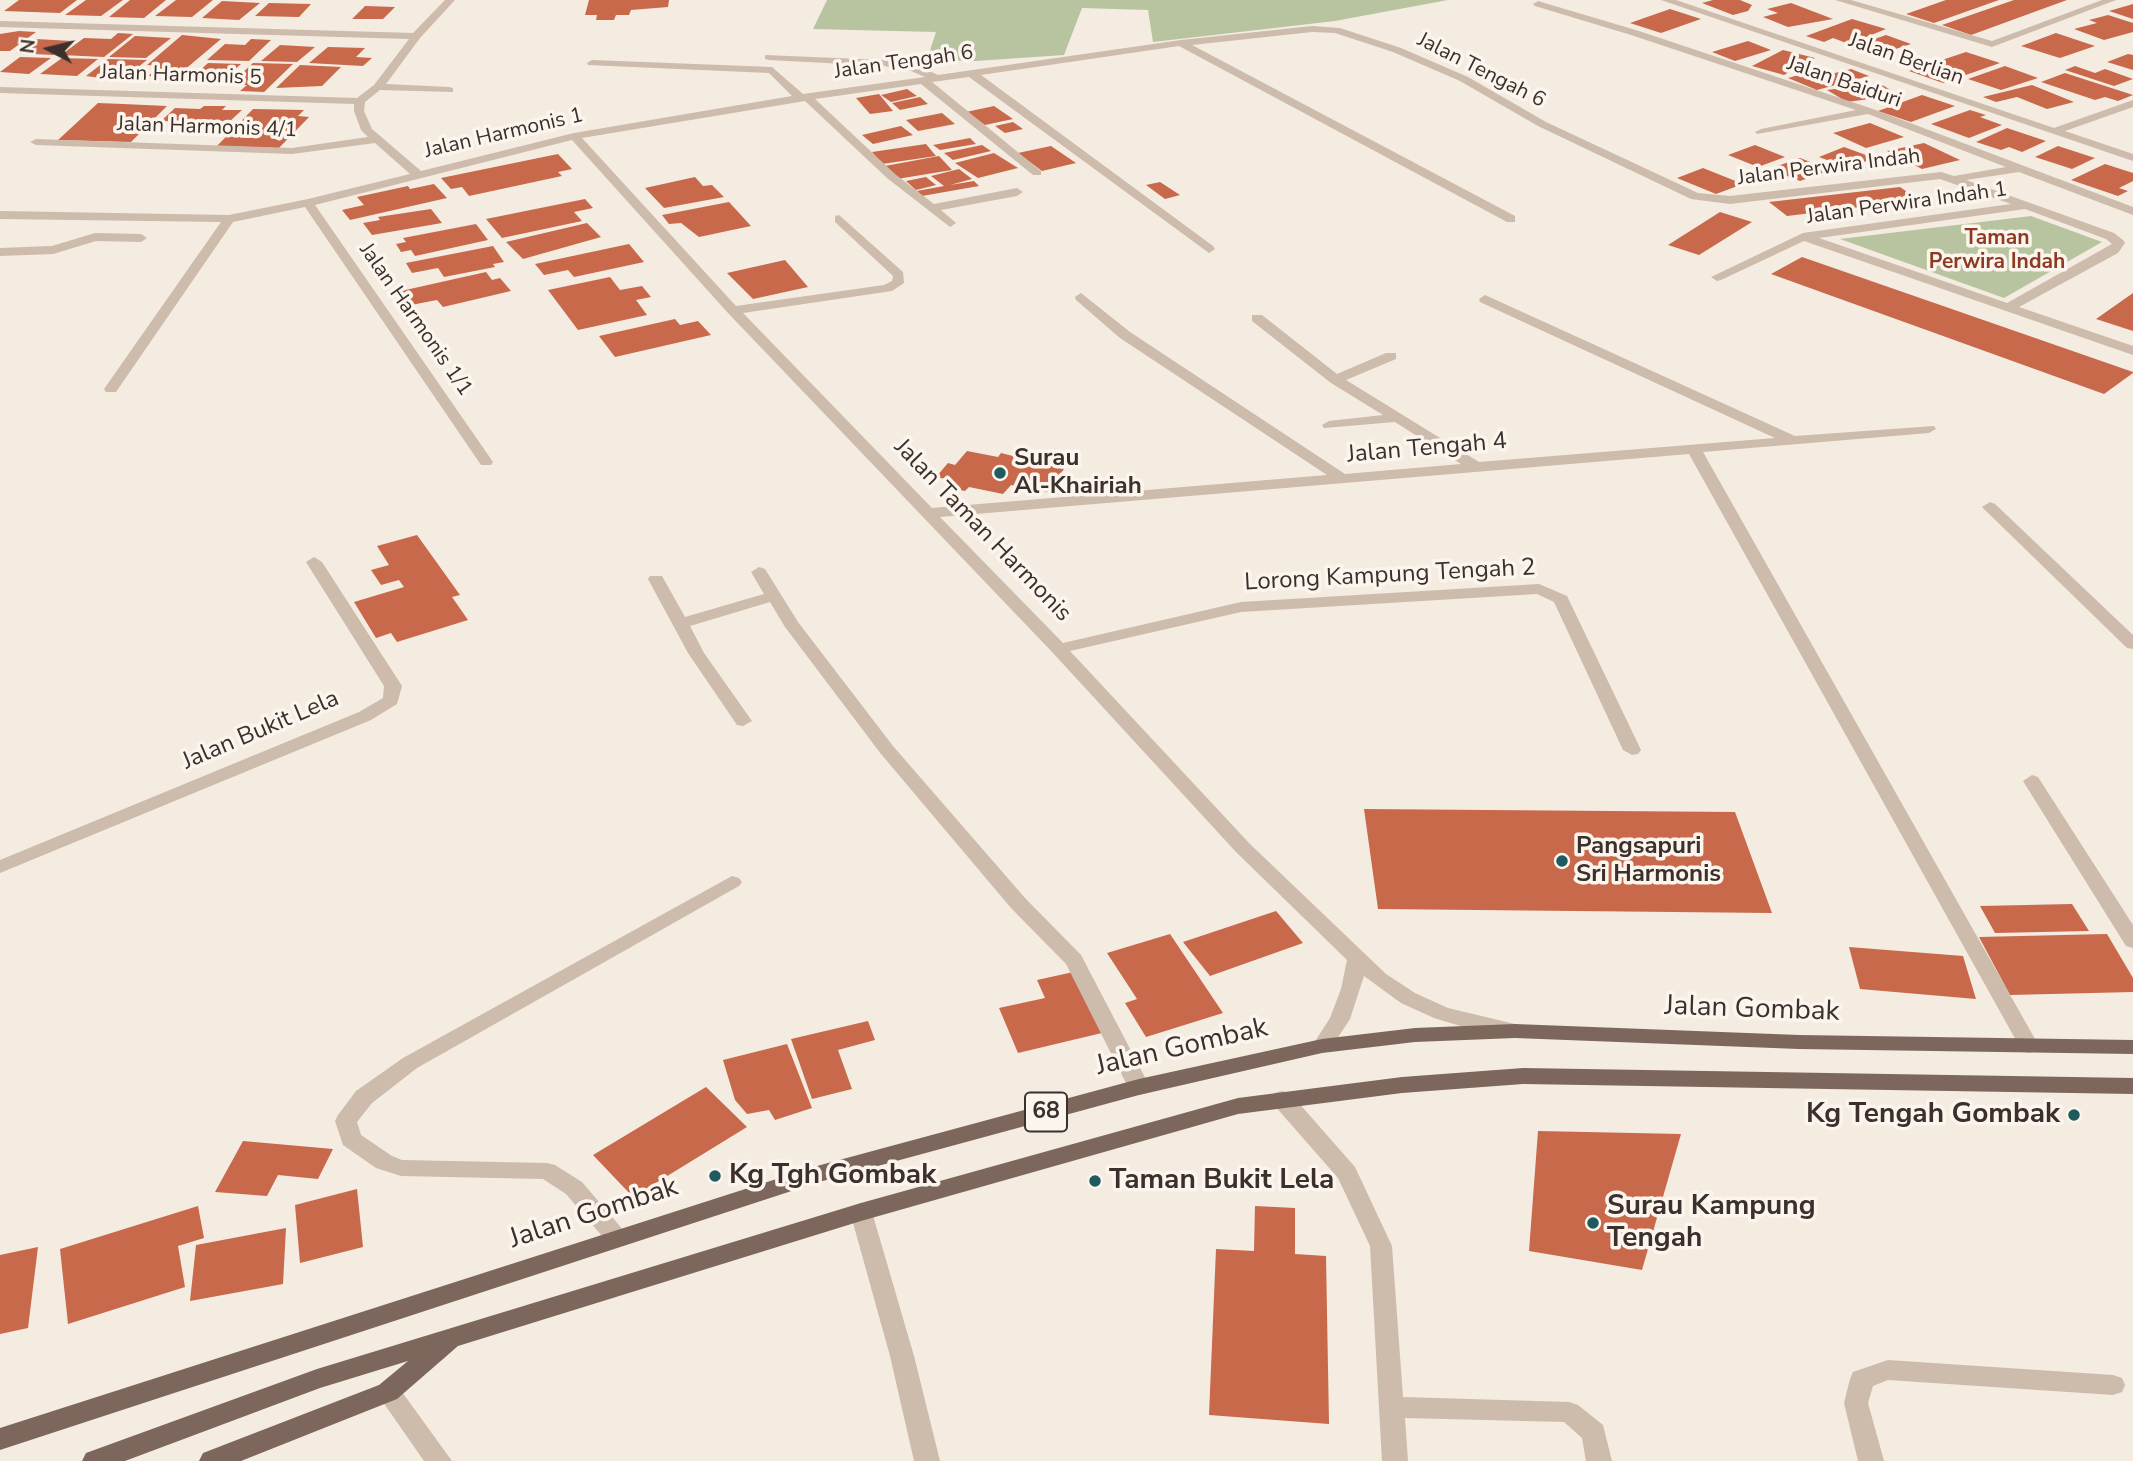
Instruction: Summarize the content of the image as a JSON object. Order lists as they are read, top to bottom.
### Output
{
  "streets": {
    "main road": ["Jalan Gombak", "68"],
    "street": [
      "Jalan Berlian",
      "Jalan Tengah 6",
      "Jalan Harmonis 5",
      "Jalan Baiduri",
      "Jalan Harmonis 4/1",
      "Jalan Harmonis 1",
      "Jalan Perwira Indah",
      "Jalan Perwira Indah 1",
      "Jalan Harmonis 1/1",
      "Jalan Tengah 4",
      "Jalan Taman Harmonis",
      "Lorong Kampung Tengah 2",
      "Jalan Bukit Lela"
    ]
  },
  "crossings": [
    ["Jalan Tengah 6", "Jalan Harmonis 1"],
    ["Jalan Tengah 6", "Jalan Perwira Indah"],
    ["Jalan Harmonis 1", "Jalan Harmonis 1/1"],
    ["Jalan Harmonis 1", "Jalan Taman Harmonis"],
    ["Jalan Perwira Indah", "Jalan Perwira Indah 1"],
    ["Jalan Tengah 4", "Jalan Taman Harmonis"],
    ["Jalan Taman Harmonis", "Lorong Kampung Tengah 2"],
    ["Jalan Taman Harmonis", "Jalan Gombak"]
  ],
  "districts": ["Taman Perwira Indah"],
  "places": [
    "Surau Al-Khairiah",
    "Pangsapuri Sri Harmonis",
    "Kg Tengah Gombak",
    "Kg Tgh Gombak",
    "Taman Bukit Lela",
    "Surau Kampung Tengah"
  ],
  "north": "left"
}
